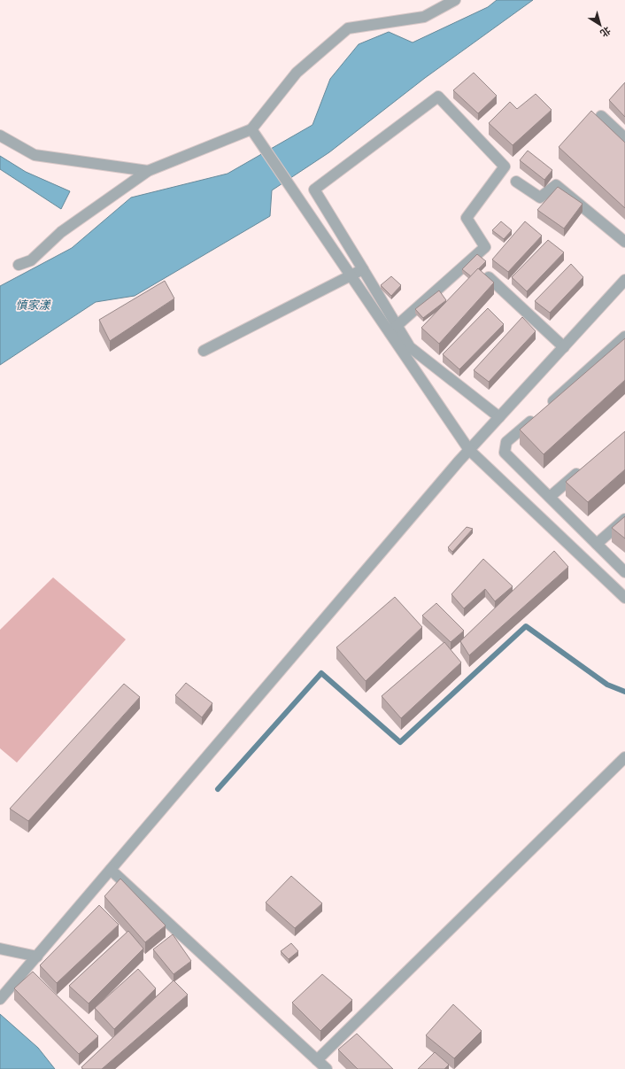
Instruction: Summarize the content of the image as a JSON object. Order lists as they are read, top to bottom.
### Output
{
  "water": ["慎家漾"],
  "north": "bottom right"
}
